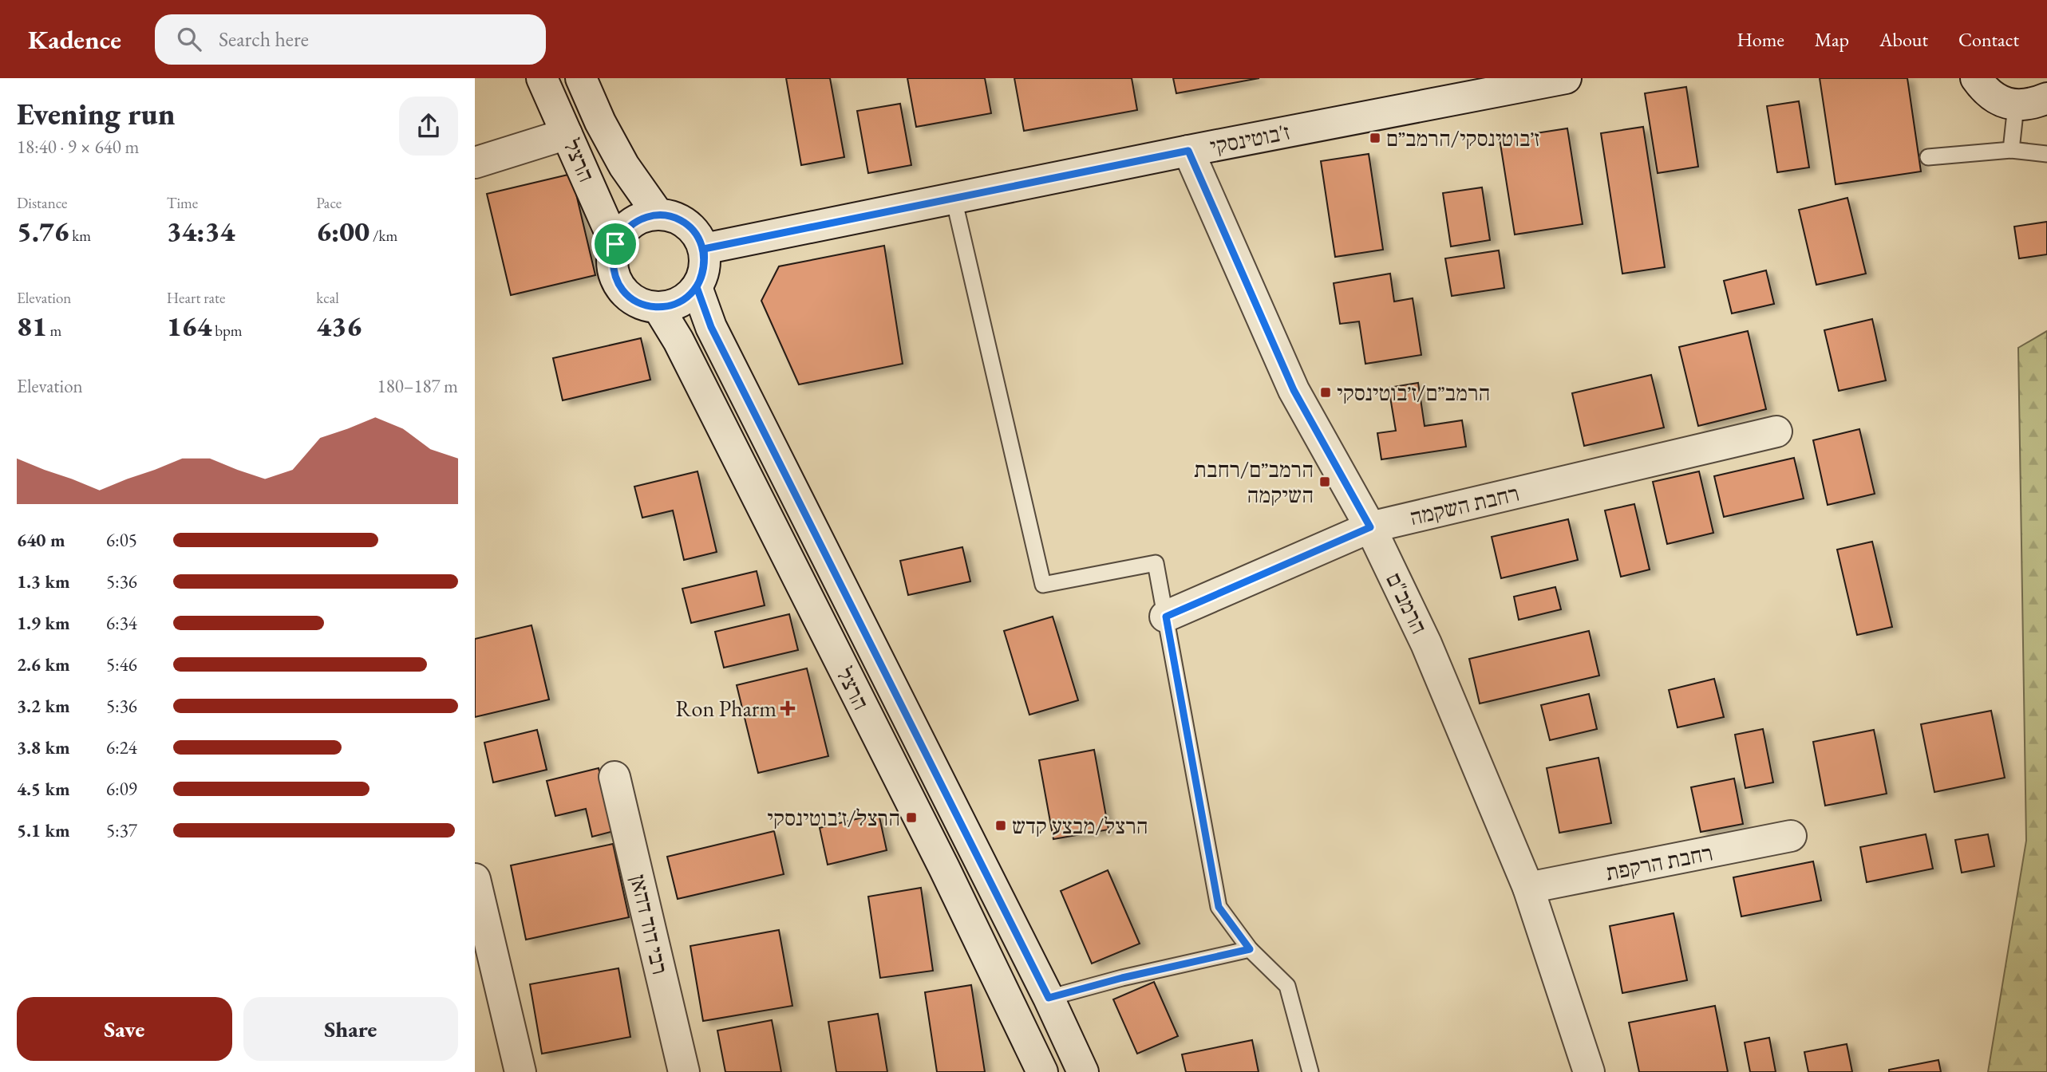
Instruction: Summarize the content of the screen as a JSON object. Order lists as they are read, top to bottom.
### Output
{
  "streets": {
    "street": [
      "ז'בוטינסקי",
      "הרצל",
      "רחבת השקמה",
      "הרמב\"ם",
      "רחבת הרקפת",
      "רבי דוד דהאן"
    ]
  },
  "crossings": [
    ["ז'בוטינסקי", "הרצל"],
    ["ז'בוטינסקי", "הרמב\"ם"],
    ["רחבת השקמה", "הרמב\"ם"],
    ["הרמב\"ם", "רחבת הרקפת"]
  ],
  "places": {
    "transit": [
      "ז׳בוטינסקי/הרמב״ם",
      "הרמב״ם/ז׳בוטינסקי",
      "הרמב״ם/רחבת השיקמה",
      "הרצל/ז׳בוטינסקי",
      "הרצל/מבצע קדש"
    ],
    "health": ["Ron Pharm"]
  },
  "page": {
    "header": "Kadence",
    "search": "Search here",
    "nav": [
      "Home",
      "Map",
      "About",
      "Contact"
    ],
    "heading": ["Evening run", "18:40 · 9 × 640 m"],
    "stats": [
      ["Distance", "5.76 km"],
      ["Time", "34:34"],
      ["Pace", "6:00 /km"],
      ["Elevation", "81 m"],
      ["Heart rate", "164 bpm"],
      ["kcal", "436"]
    ],
    "chart": ["Elevation", "180–187 m"],
    "list": [
      {
        "name": "640 m",
        "note": "6:05"
      },
      {
        "name": "1.3 km",
        "note": "5:36"
      },
      {
        "name": "1.9 km",
        "note": "6:34"
      },
      {
        "name": "2.6 km",
        "note": "5:46"
      },
      {
        "name": "3.2 km",
        "note": "5:36"
      },
      {
        "name": "3.8 km",
        "note": "6:24"
      },
      {
        "name": "4.5 km",
        "note": "6:09"
      },
      {
        "name": "5.1 km",
        "note": "5:37"
      }
    ],
    "buttons": ["Save", "Share"]
  }
}
